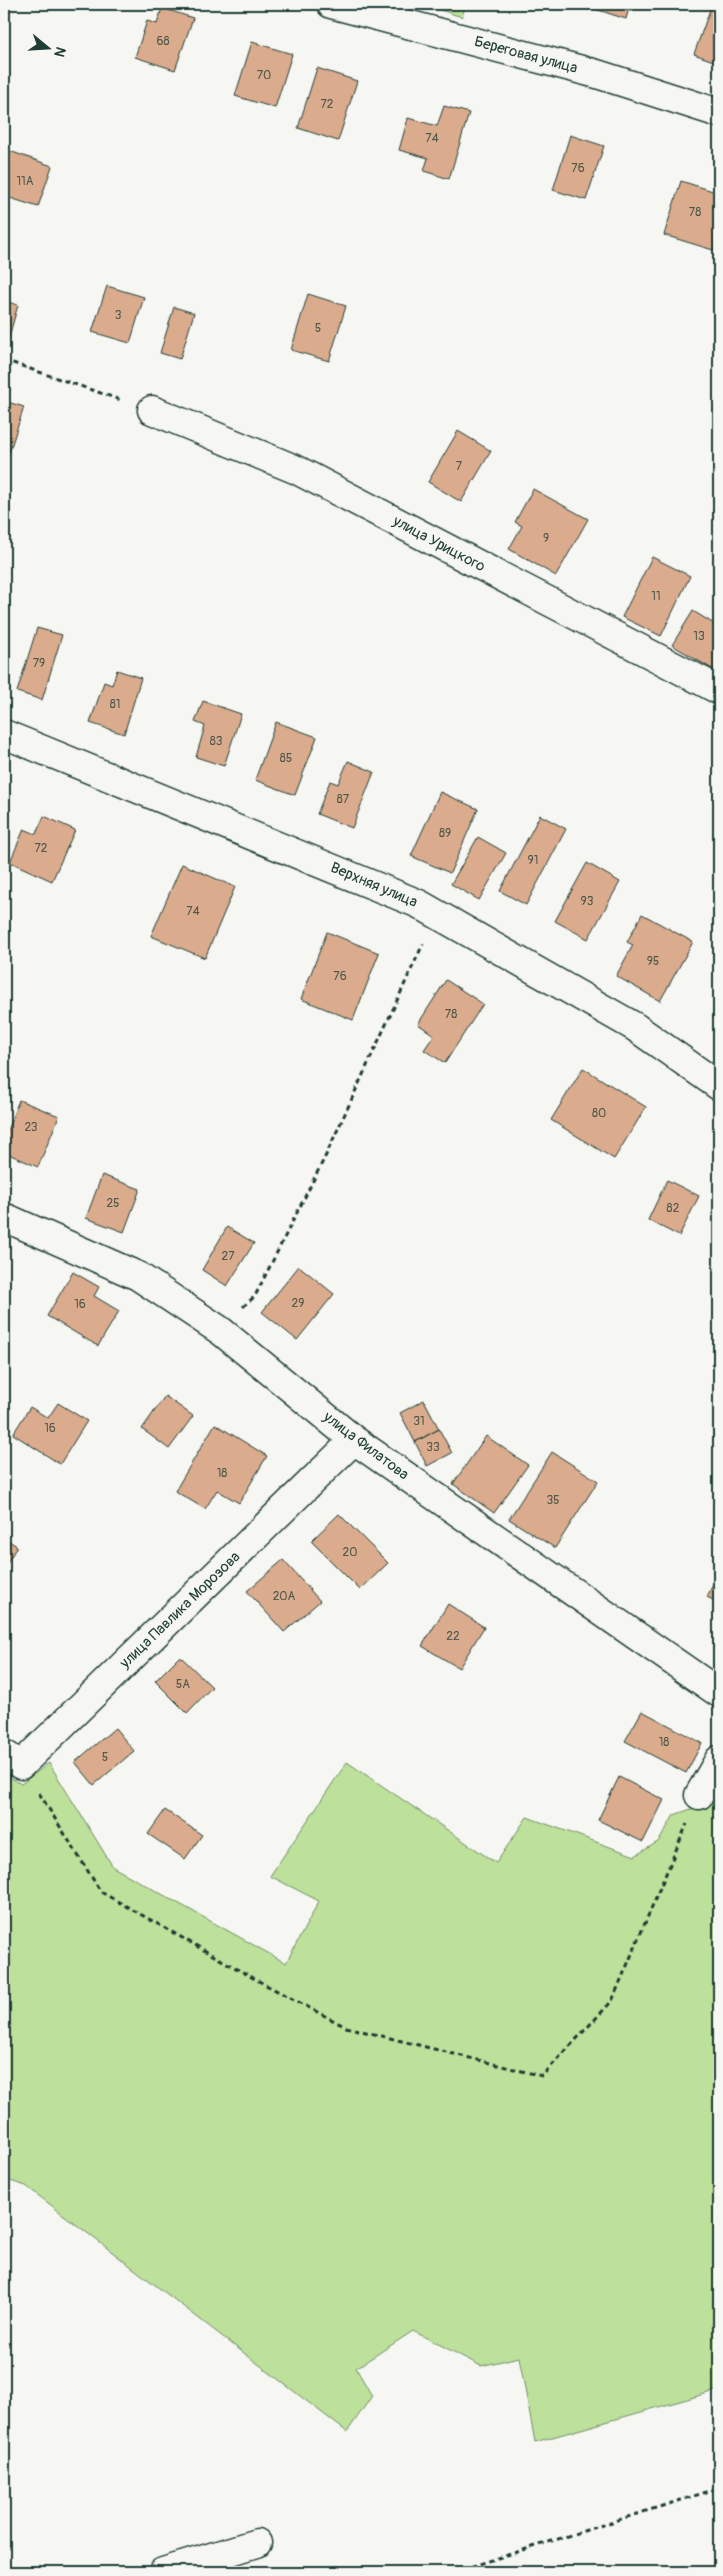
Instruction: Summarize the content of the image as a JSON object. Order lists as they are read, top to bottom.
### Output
{
  "streets": {
    "street": [
      "Береговая улица",
      "улица Урицкого",
      "Верхняя улица",
      "улица Филатова",
      "улица Павлика Морозова"
    ]
  },
  "crossings": [
    ["улица Филатова", "улица Павлика Морозова"]
  ],
  "house_numbers": [
    "68",
    "70",
    "72",
    "74",
    "76",
    "11А",
    "78",
    "3",
    "5",
    "7",
    "9",
    "11",
    "13",
    "79",
    "81",
    "83",
    "85",
    "87",
    "89",
    "72",
    "91",
    "93",
    "74",
    "95",
    "76",
    "78",
    "80",
    "23",
    "25",
    "82",
    "27",
    "29",
    "16",
    "31",
    "16",
    "33",
    "18",
    "35",
    "20",
    "20А",
    "22",
    "5А",
    "18",
    "5"
  ],
  "north": "right"
}
